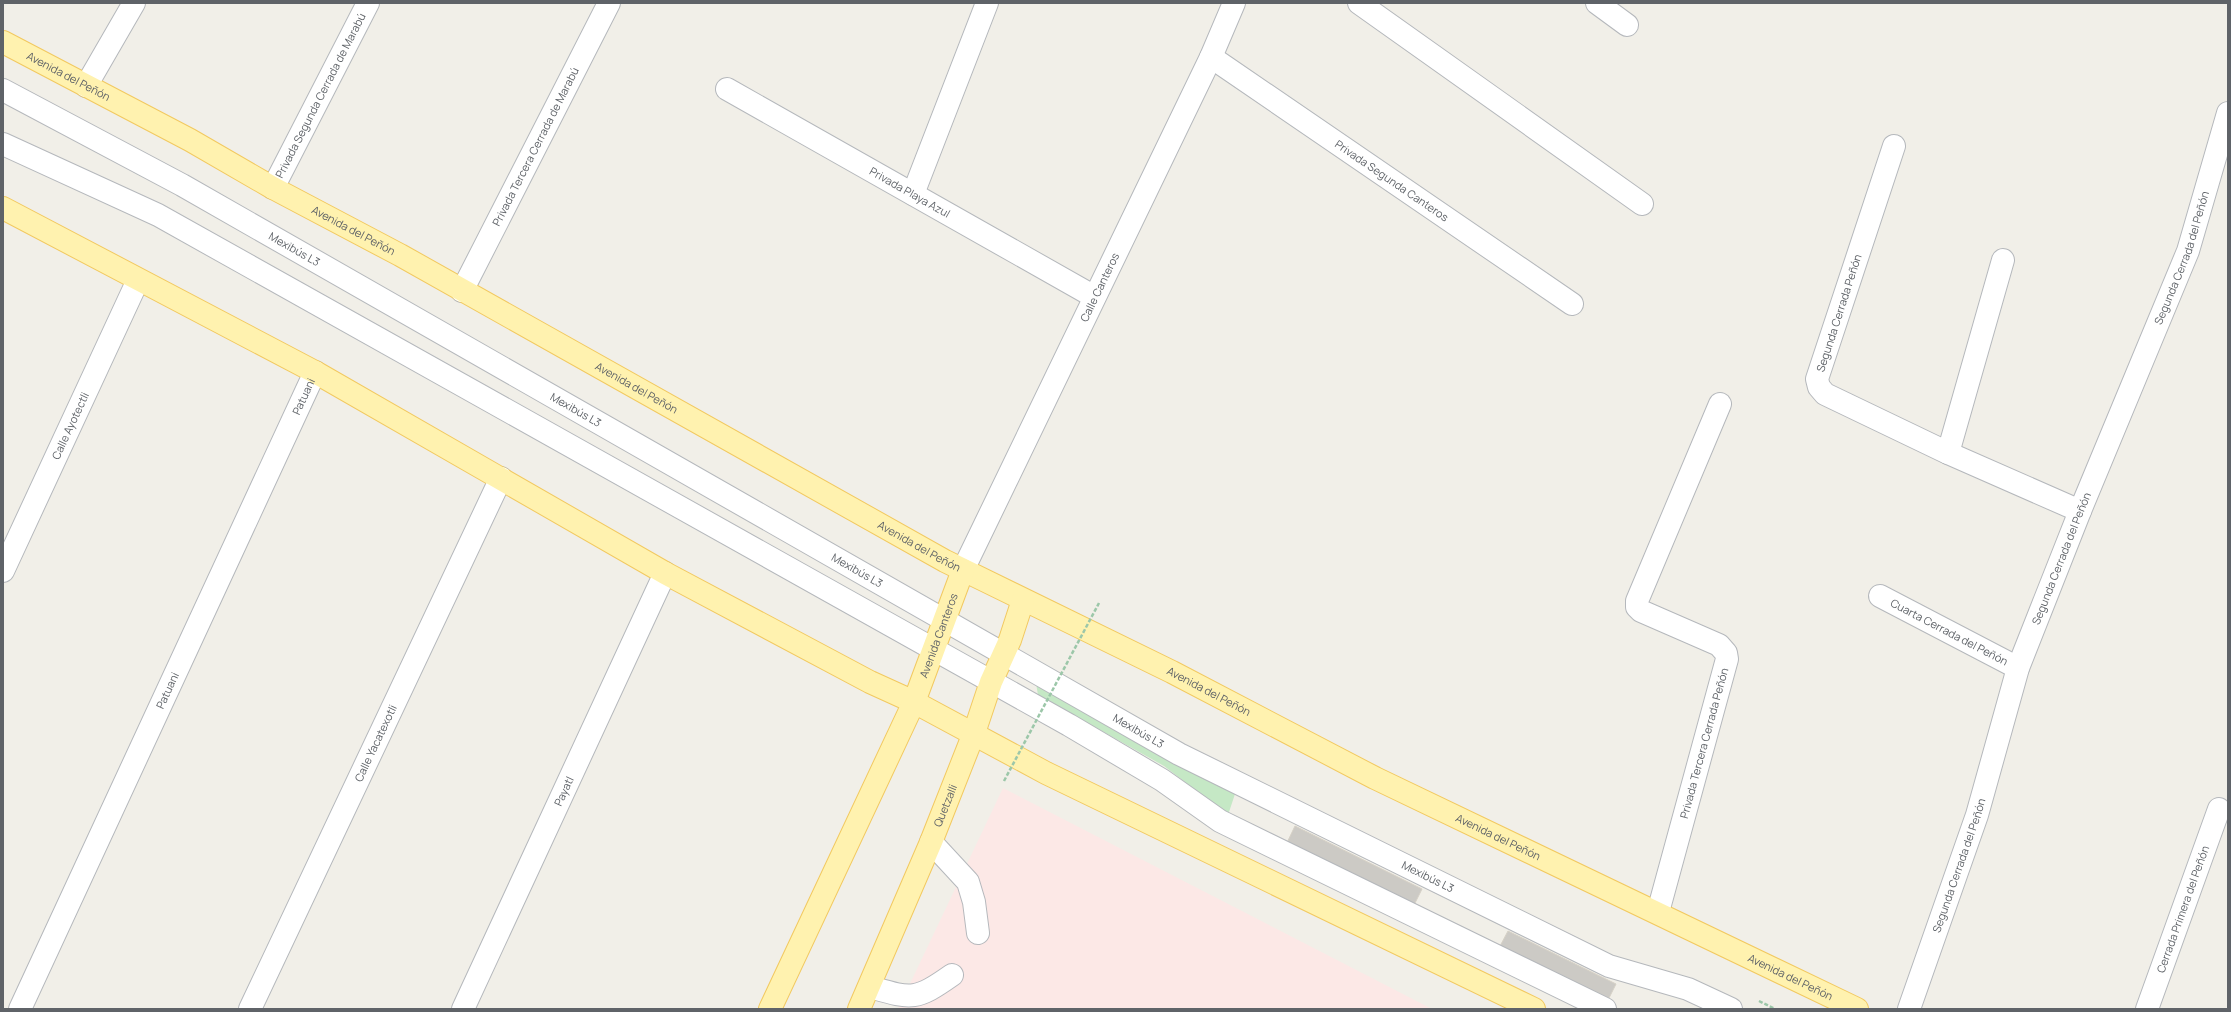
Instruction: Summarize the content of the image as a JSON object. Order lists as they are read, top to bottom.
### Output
{
  "streets": {
    "main road": ["Avenida del Peñón", "Avenida Canteros", "Quetzalli"],
    "street": [
      "Privada Segunda Cerrada de Marabú",
      "Privada Tercera Cerrada de Marabú",
      "Privada Segunda Canteros",
      "Privada Playa Azul",
      "Mexibús L3",
      "Segunda Cerrada del Peñón",
      "Calle Canteros",
      "Segunda Cerrada Peñón",
      "Patuani",
      "Calle Ayotectli",
      "Cuarta Cerrada del Peñón",
      "Calle Yacatexotli",
      "Privada Tercera Cerrada Peñón",
      "Payatl",
      "Cerrada Primera del Peñón"
    ]
  },
  "crossings": [
    ["Avenida del Peñón", "Privada Segunda Cerrada de Marabú"],
    ["Avenida del Peñón", "Privada Tercera Cerrada de Marabú"],
    ["Avenida del Peñón", "Calle Canteros"],
    ["Avenida del Peñón", "Avenida Canteros"],
    ["Avenida del Peñón", "Privada Tercera Cerrada Peñón"],
    ["Avenida del Peñón", "Quetzalli"],
    ["Privada Segunda Canteros", "Calle Canteros"],
    ["Privada Playa Azul", "Calle Canteros"],
    ["Mexibús L3", "Avenida Canteros"],
    ["Mexibús L3", "Quetzalli"],
    ["Segunda Cerrada del Peñón", "Segunda Cerrada Peñón"],
    ["Segunda Cerrada del Peñón", "Cuarta Cerrada del Peñón"],
    ["Calle Canteros", "Avenida Canteros"]
  ]
}
